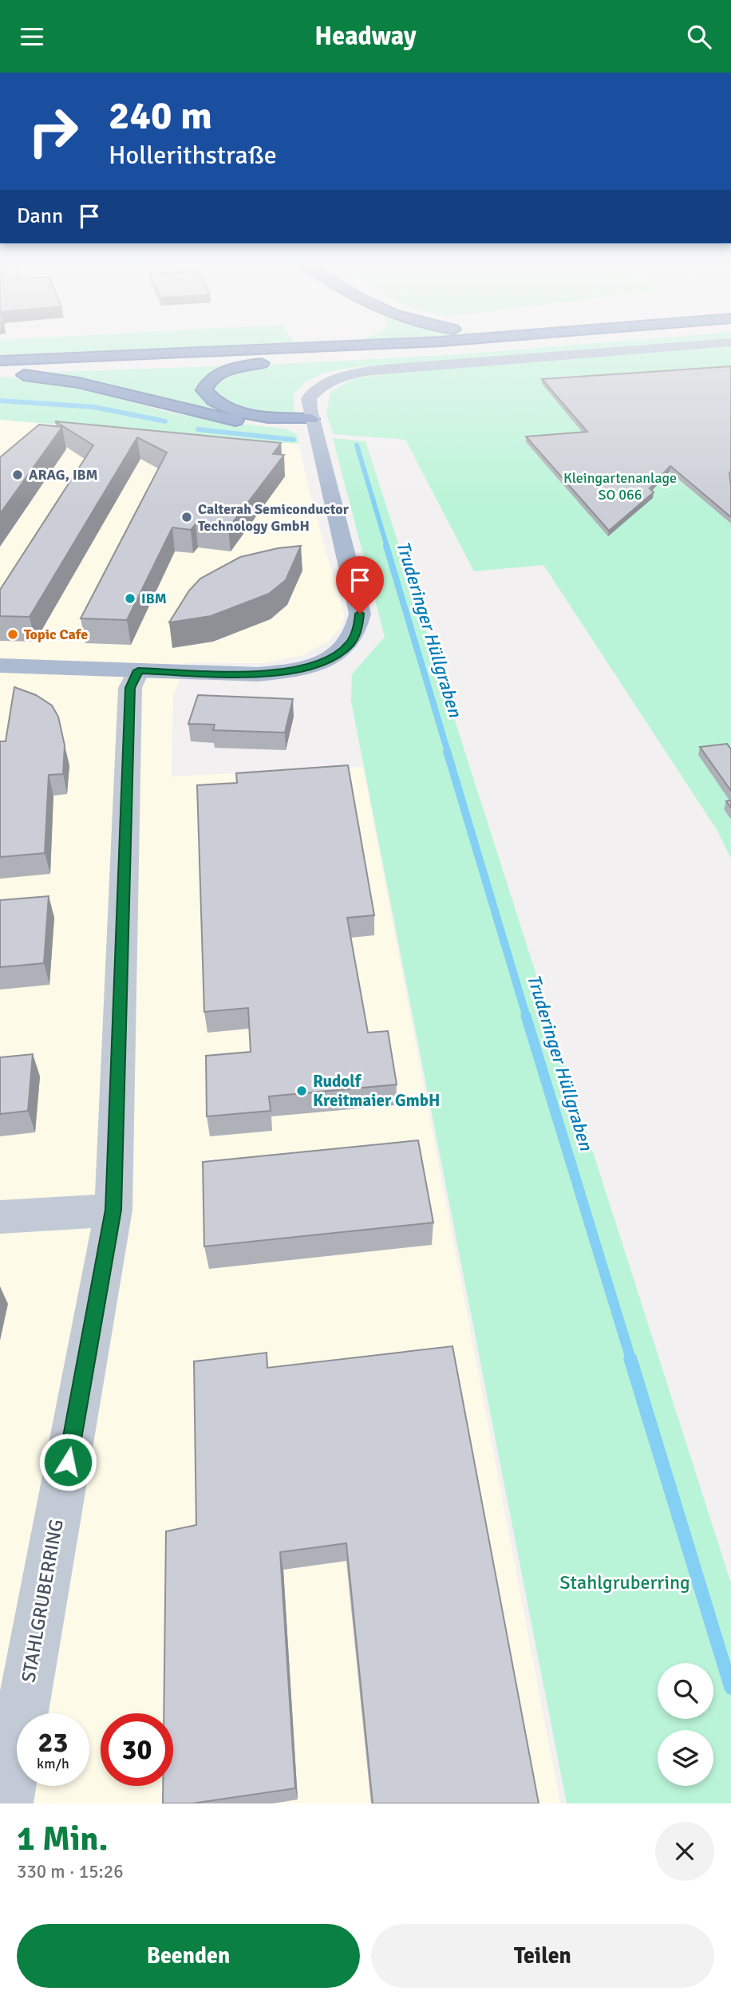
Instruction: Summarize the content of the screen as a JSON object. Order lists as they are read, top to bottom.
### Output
{
  "streets": {
    "street": ["STAHLGRUBERRING"]
  },
  "water": ["Truderinger Hüllgraben"],
  "parks": ["Kleingartenanlage SO 066", "Stahlgruberring"],
  "places": [
    "ARAG, IBM",
    "Calterah Semiconductor Technology GmbH",
    "IBM",
    "Topic Cafe",
    "Rudolf Kreitmaier GmbH"
  ],
  "page": {
    "header": "Headway",
    "turn": ["240 m", "Hollerithstraße"],
    "then": "Dann",
    "speed": "23 km/h",
    "limit": "30",
    "heading": ["1 Min.", "330 m · 15:26"],
    "buttons": ["Beenden", "Teilen"]
  }
}
